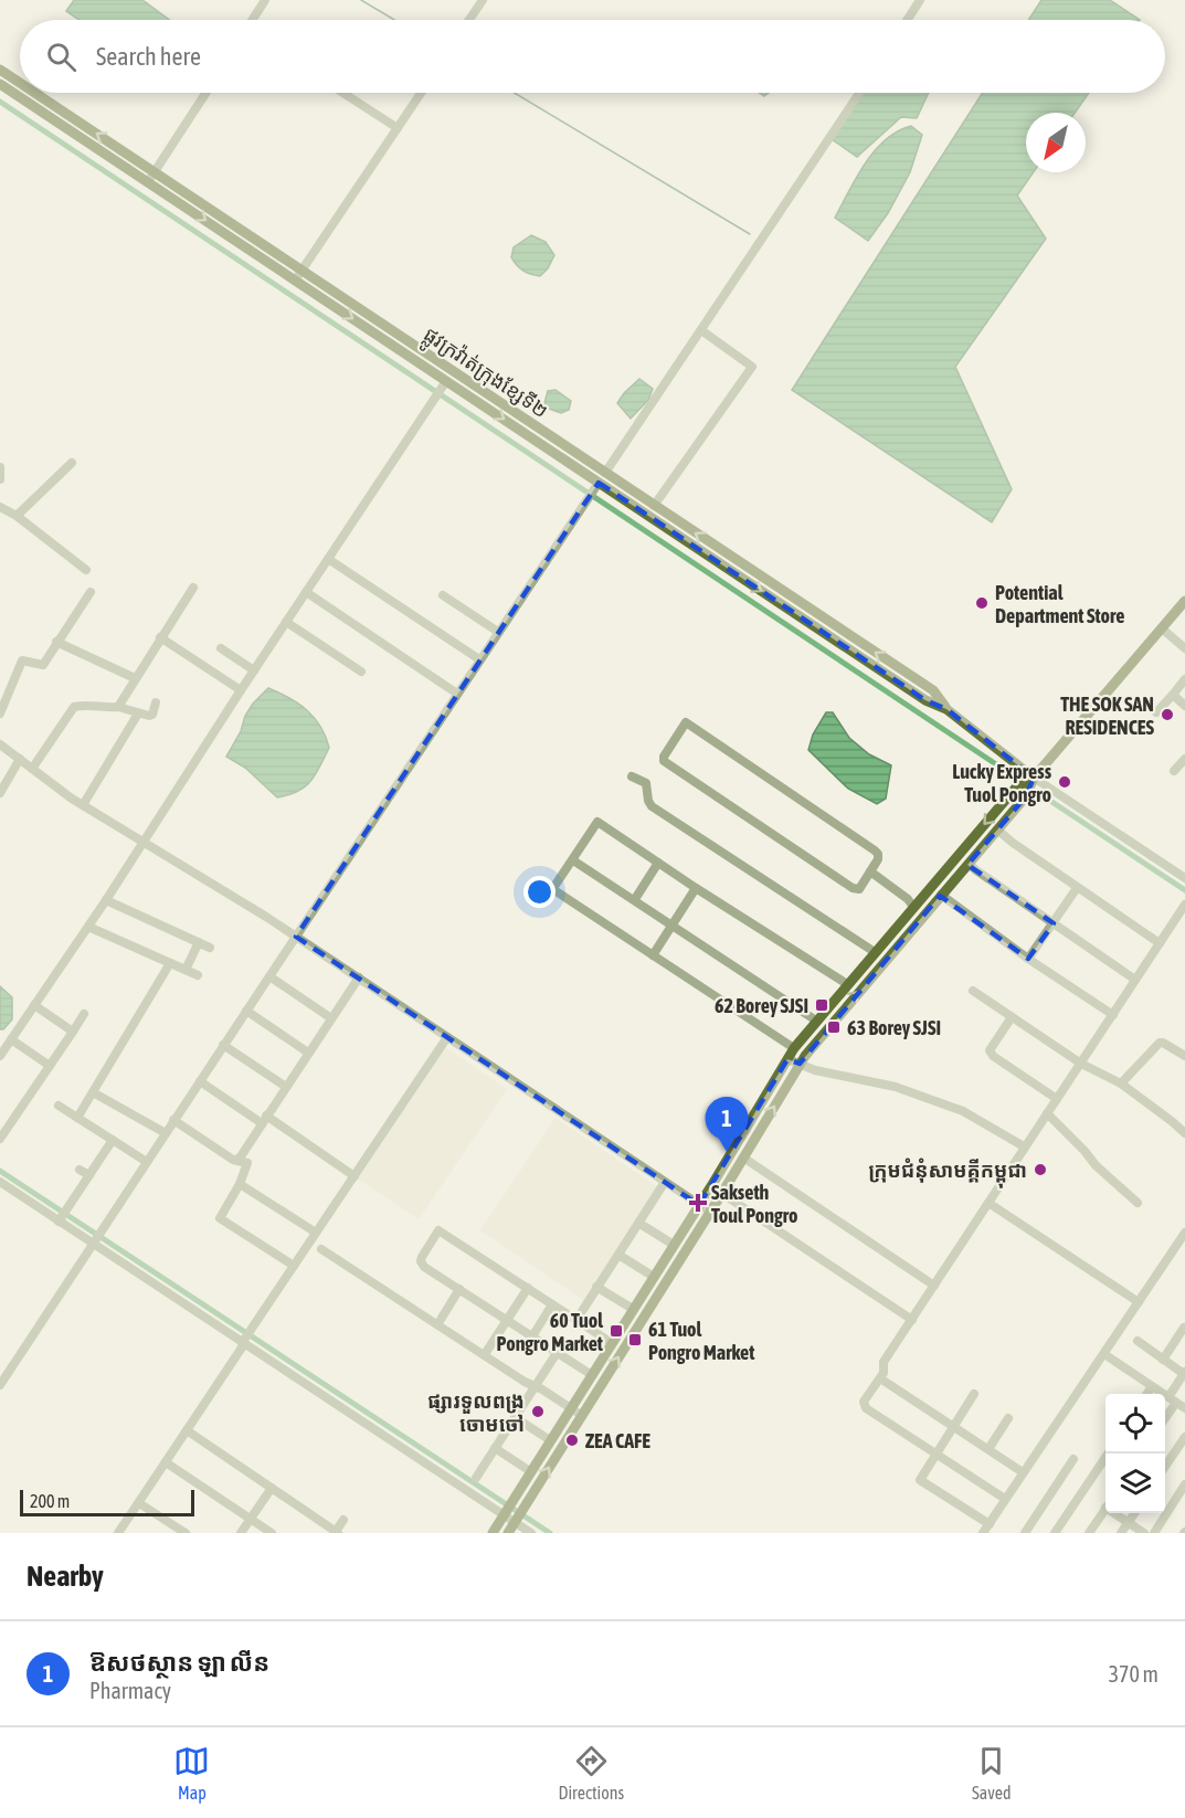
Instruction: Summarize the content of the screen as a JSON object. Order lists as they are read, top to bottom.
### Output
{
  "streets": {
    "main road": ["ផ្លូវក្រវ៉ាត់ក្រុងខ្សែទី២"]
  },
  "places": {
    "other": [
      "Potential Department Store",
      "THE SOK SAN RESIDENCES",
      "Lucky Express Tuol Pongro",
      "ក្រុមជំនុំសាមគ្គីកម្ពុជា",
      "ផ្សារទួលពង្រ ចោមចៅ",
      "ZEA CAFE"
    ],
    "transit": [
      "62 Borey SJSI",
      "63 Borey SJSI",
      "60 Tuol Pongro Market",
      "61 Tuol Pongro Market"
    ],
    "health": ["Sakseth Toul Pongro"]
  },
  "scale_bar": "200 m",
  "north": "bottom left",
  "page": {
    "search": "Search here",
    "pins": "1",
    "scale": "200 m",
    "heading": "Nearby",
    "list": [
      {
        "mark": "1",
        "name": "ឱសថស្ថាន ឡា លីន",
        "note": "Pharmacy",
        "value": "370 m"
      }
    ],
    "nav": ["Map", "Directions", "Saved"]
  }
}
